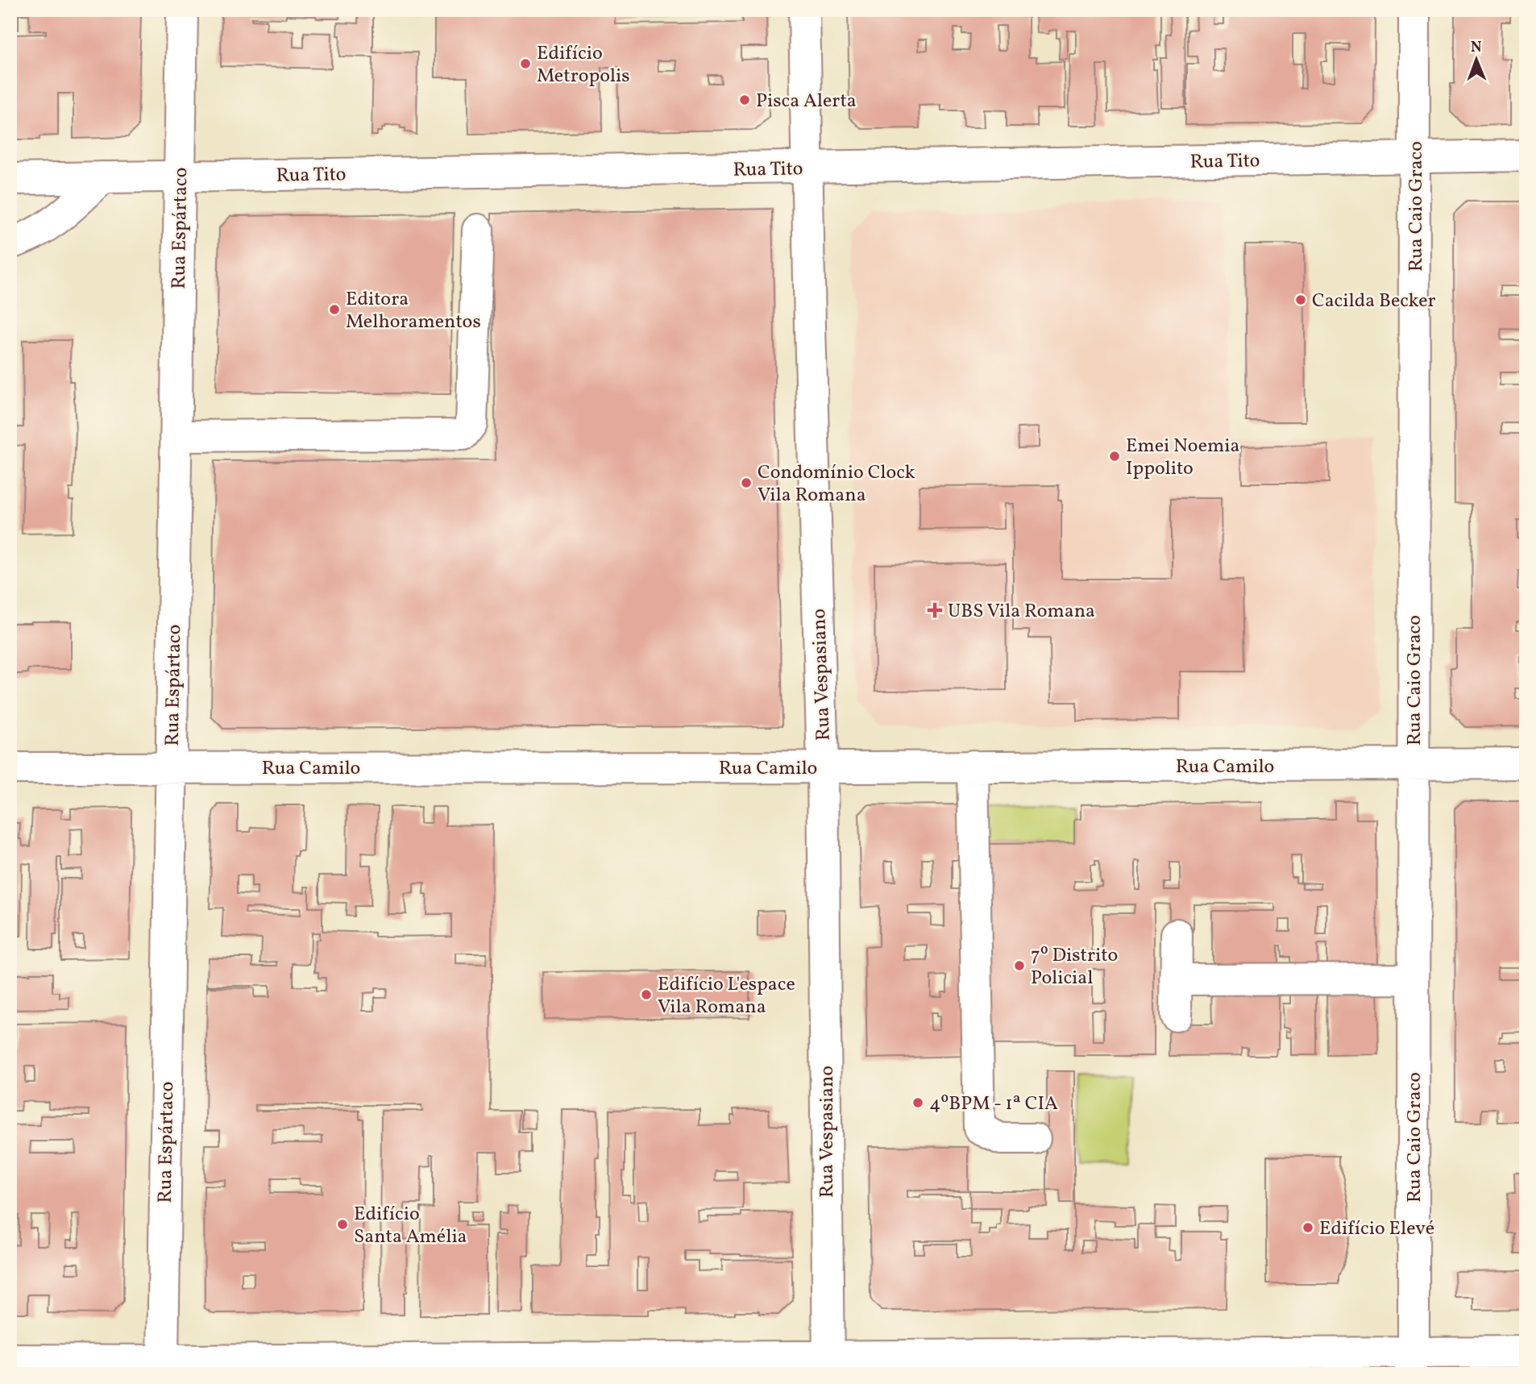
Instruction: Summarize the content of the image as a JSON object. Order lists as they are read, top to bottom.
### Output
{
  "streets": {
    "street": [
      "Rua Tito",
      "Rua Caio Graco",
      "Rua Espártaco",
      "Rua Vespasiano",
      "Rua Camilo"
    ]
  },
  "crossings": [
    ["Rua Tito", "Rua Caio Graco"],
    ["Rua Tito", "Rua Espártaco"],
    ["Rua Tito", "Rua Vespasiano"],
    ["Rua Caio Graco", "Rua Camilo"],
    ["Rua Espártaco", "Rua Camilo"],
    ["Rua Vespasiano", "Rua Camilo"]
  ],
  "places": {
    "other": [
      "Edifício Metropolis",
      "Pisca Alerta",
      "Cacilda Becker",
      "Editora Melhoramentos",
      "Emei Noemia Ippolito",
      "Condomínio Clock Vila Romana",
      "7º Distrito Policial",
      "Edifício L'espace Vila Romana",
      "4ºBPM - 1ª CIA",
      "Edifício Santa Amélia",
      "Edifício Elevé"
    ],
    "health": ["UBS Vila Romana"]
  },
  "north": "top"
}
